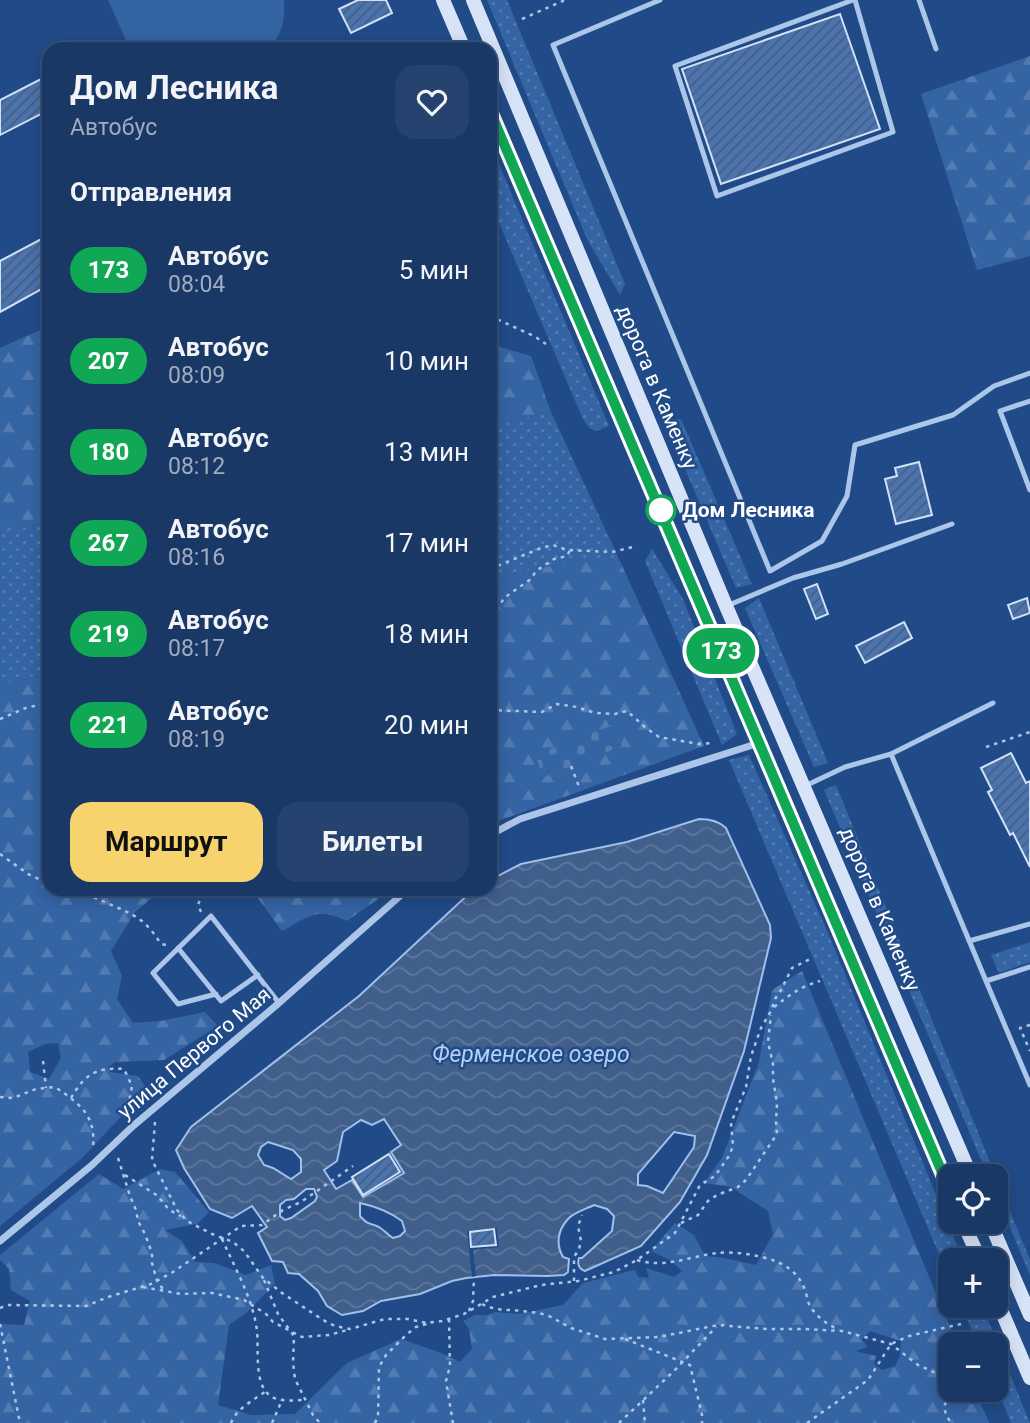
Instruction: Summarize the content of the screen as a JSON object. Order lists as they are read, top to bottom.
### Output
{
  "streets": {
    "main road": ["дорога в Каменку"],
    "street": ["улица Первого Мая"]
  },
  "water": ["Ферменское озеро"],
  "places": ["Дом Лесника"],
  "lines": ["bus line 173"],
  "page": {
    "on_map": "173",
    "heading": [
      ["Дом Лесника", "Автобус"],
      "Отправления"
    ],
    "list": [
      {
        "mark": "173",
        "name": "Автобус",
        "note": "08:04",
        "value": "5 мин"
      },
      {
        "mark": "207",
        "name": "Автобус",
        "note": "08:09",
        "value": "10 мин"
      },
      {
        "mark": "180",
        "name": "Автобус",
        "note": "08:12",
        "value": "13 мин"
      },
      {
        "mark": "267",
        "name": "Автобус",
        "note": "08:16",
        "value": "17 мин"
      },
      {
        "mark": "219",
        "name": "Автобус",
        "note": "08:17",
        "value": "18 мин"
      },
      {
        "mark": "221",
        "name": "Автобус",
        "note": "08:19",
        "value": "20 мин"
      }
    ],
    "buttons": ["Маршрут", "Билеты"],
    "map_buttons": ["+", "−"]
  }
}
